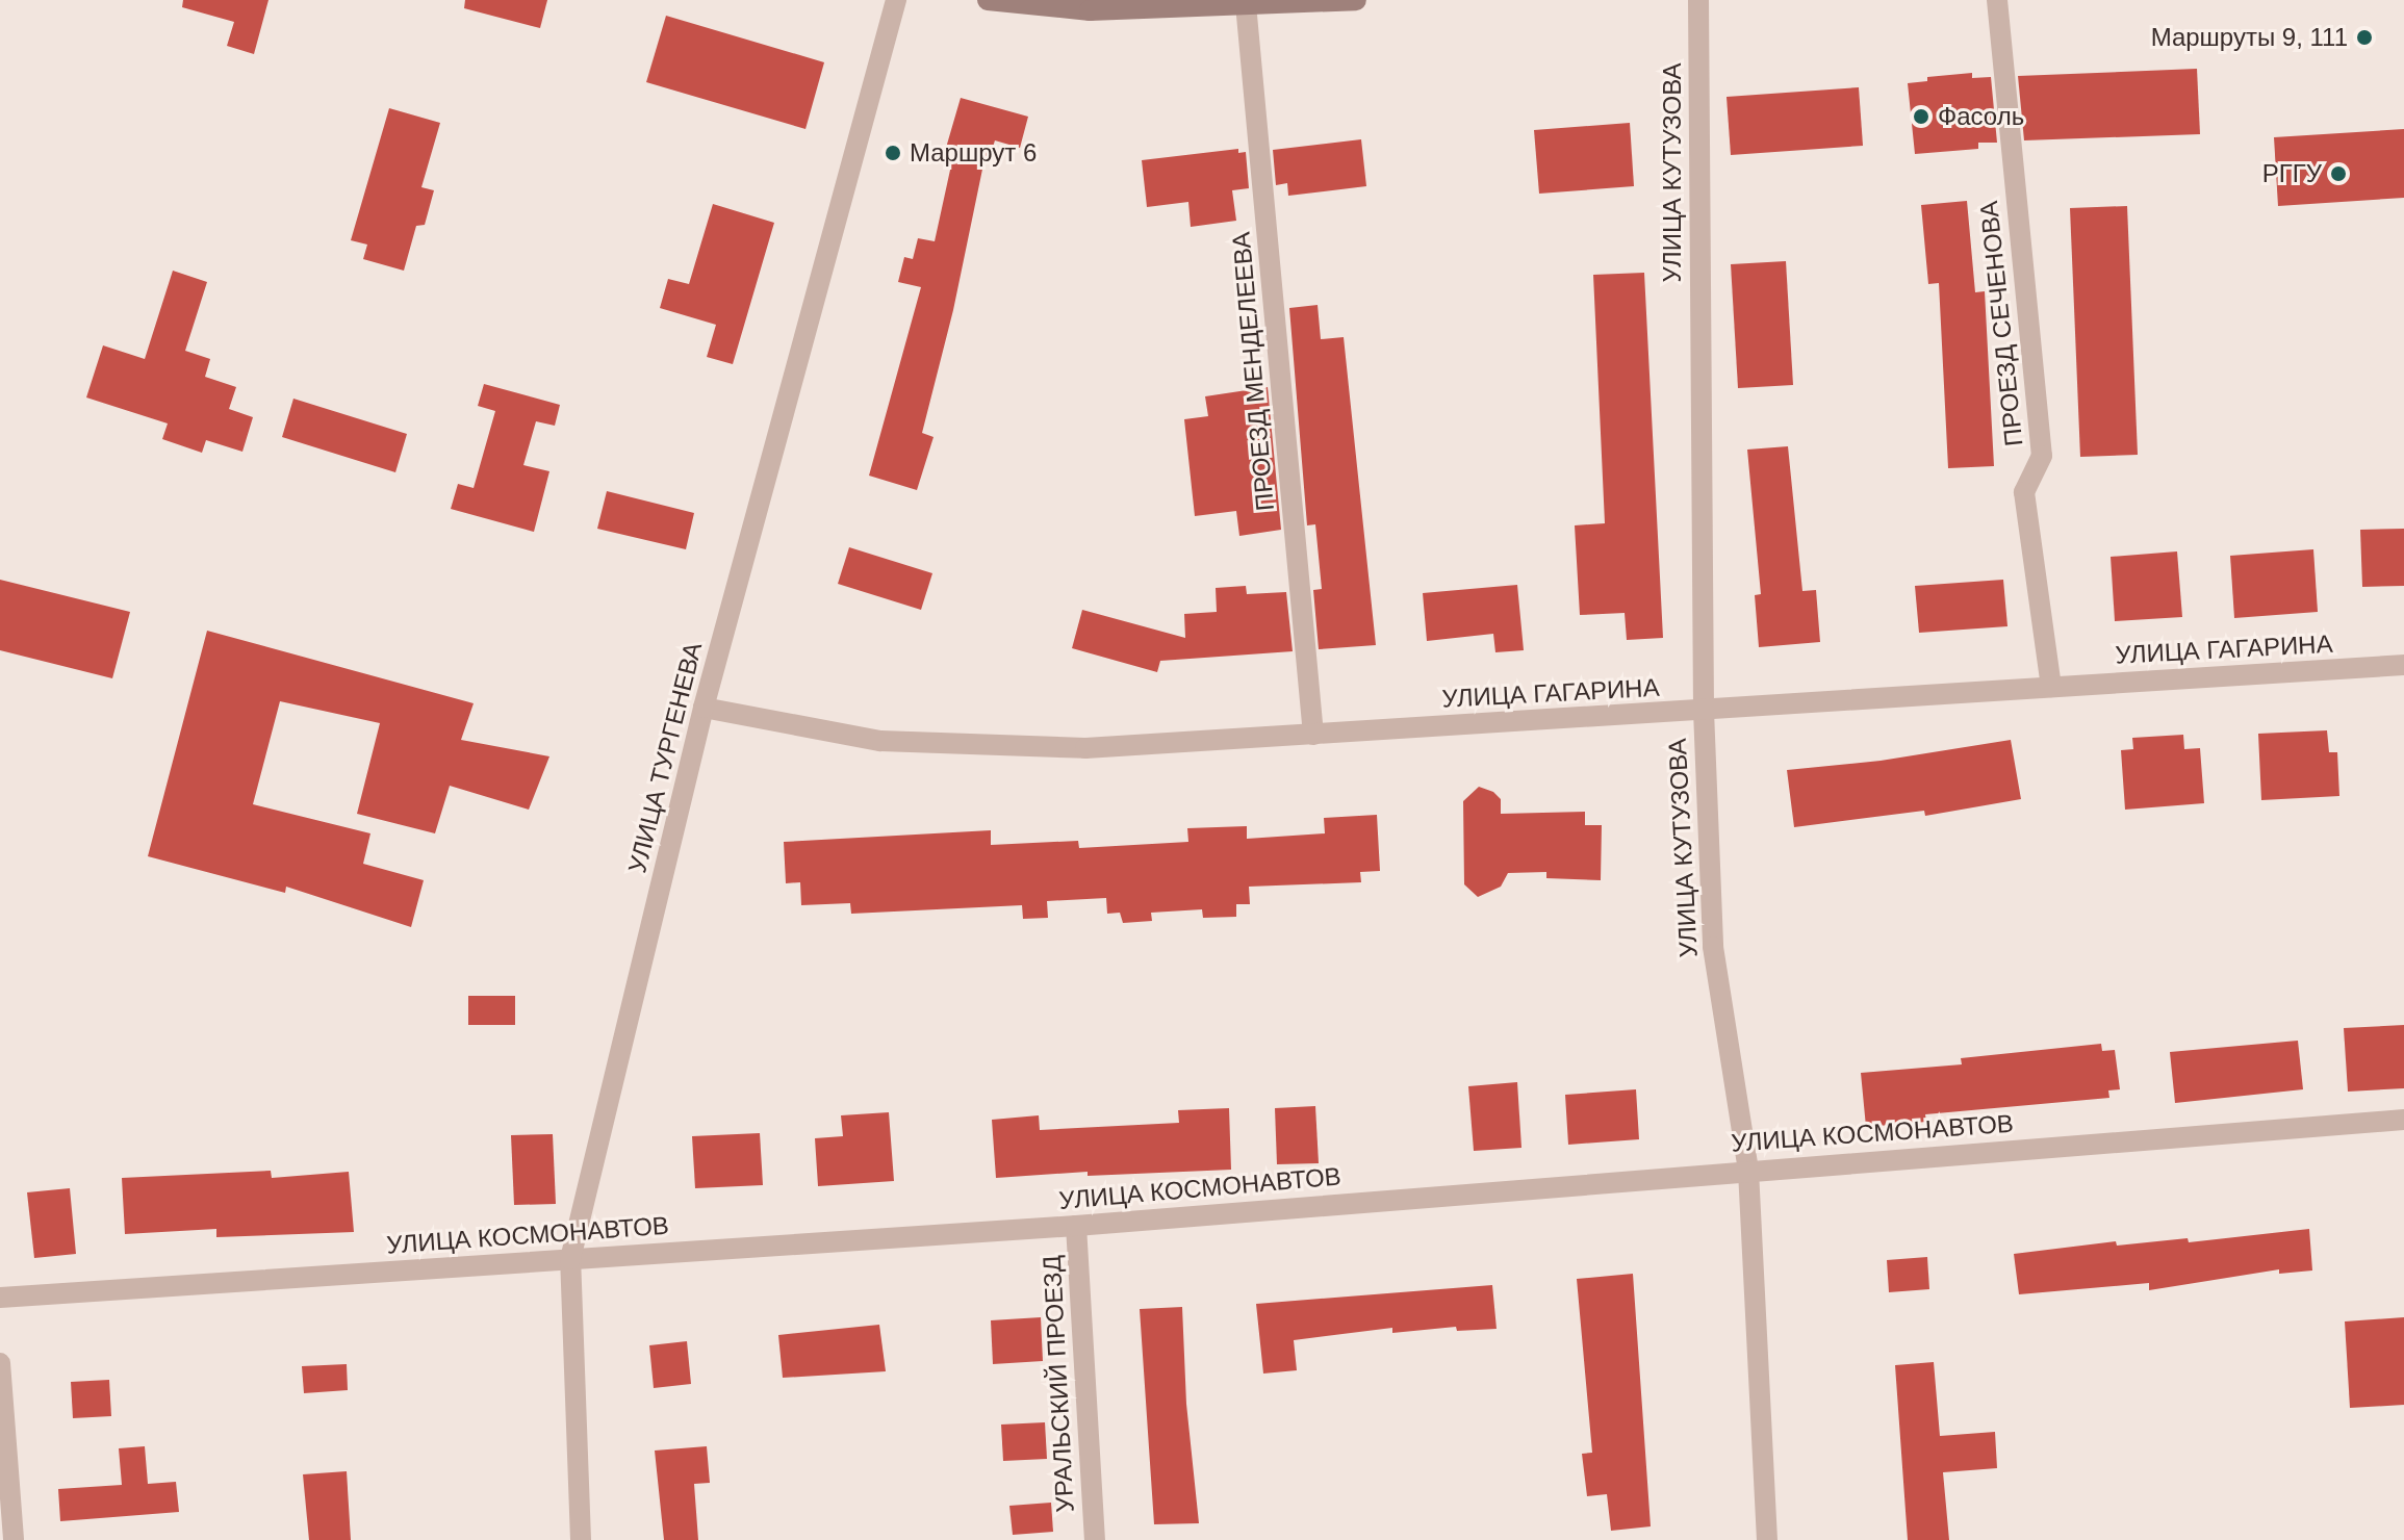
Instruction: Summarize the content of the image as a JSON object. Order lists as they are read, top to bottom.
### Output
{
  "streets": {
    "street": [
      "УЛИЦА КУТУЗОВА",
      "ПРОЕЗД СЕЧЕНОВА",
      "ПРОЕЗД МЕНДЕЛЕЕВА",
      "УЛИЦА ГАГАРИНА",
      "УЛИЦА ТУРГЕНЕВА",
      "УЛИЦА КОСМОНАВТОВ",
      "УРАЛЬСКИЙ ПРОЕЗД"
    ]
  },
  "crossings": [
    ["УЛИЦА КУТУЗОВА", "УЛИЦА ГАГАРИНА"],
    ["УЛИЦА КУТУЗОВА", "УЛИЦА КОСМОНАВТОВ"],
    ["ПРОЕЗД СЕЧЕНОВА", "УЛИЦА ГАГАРИНА"],
    ["ПРОЕЗД МЕНДЕЛЕЕВА", "УЛИЦА ГАГАРИНА"],
    ["УЛИЦА ГАГАРИНА", "УЛИЦА ТУРГЕНЕВА"],
    ["УЛИЦА ТУРГЕНЕВА", "УЛИЦА КОСМОНАВТОВ"],
    ["УЛИЦА КОСМОНАВТОВ", "УРАЛЬСКИЙ ПРОЕЗД"]
  ],
  "places": [
    "Маршруты 9, 111",
    "Фасоль",
    "Маршрут 6",
    "РГГУ"
  ]
}
